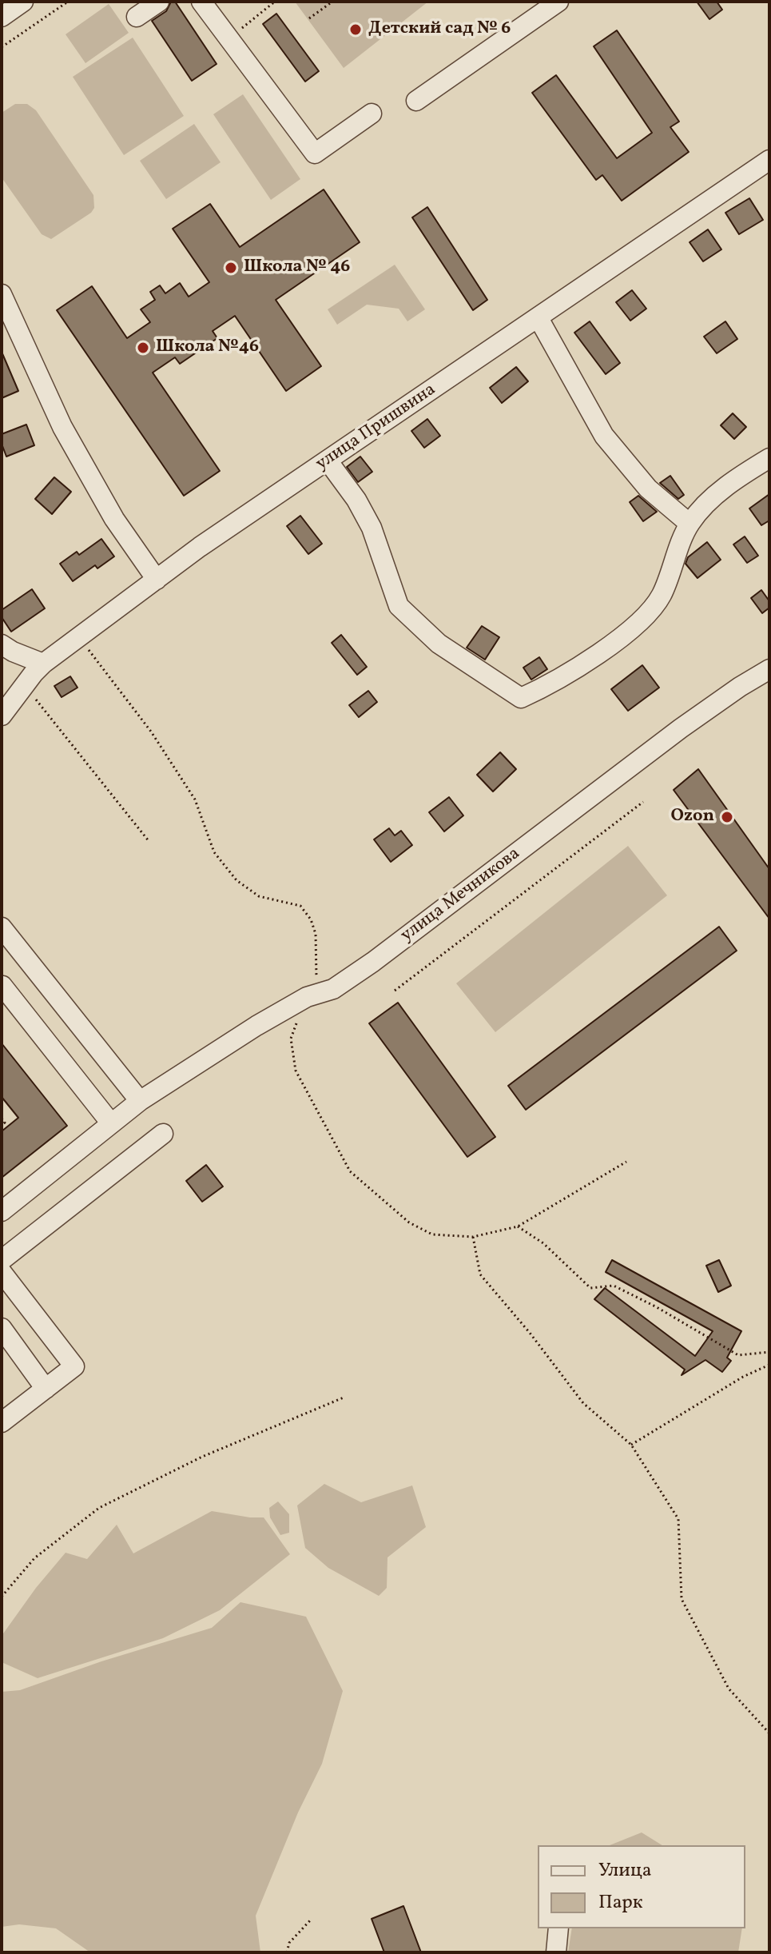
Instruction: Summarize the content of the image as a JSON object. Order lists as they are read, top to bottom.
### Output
{
  "streets": {
    "street": ["улица Пришвина", "улица Мечникова"]
  },
  "places": [
    "Детский сад № 6",
    "Школа № 46",
    "Школа №46",
    "Ozon"
  ],
  "legend": ["Улица", "Парк"]
}
